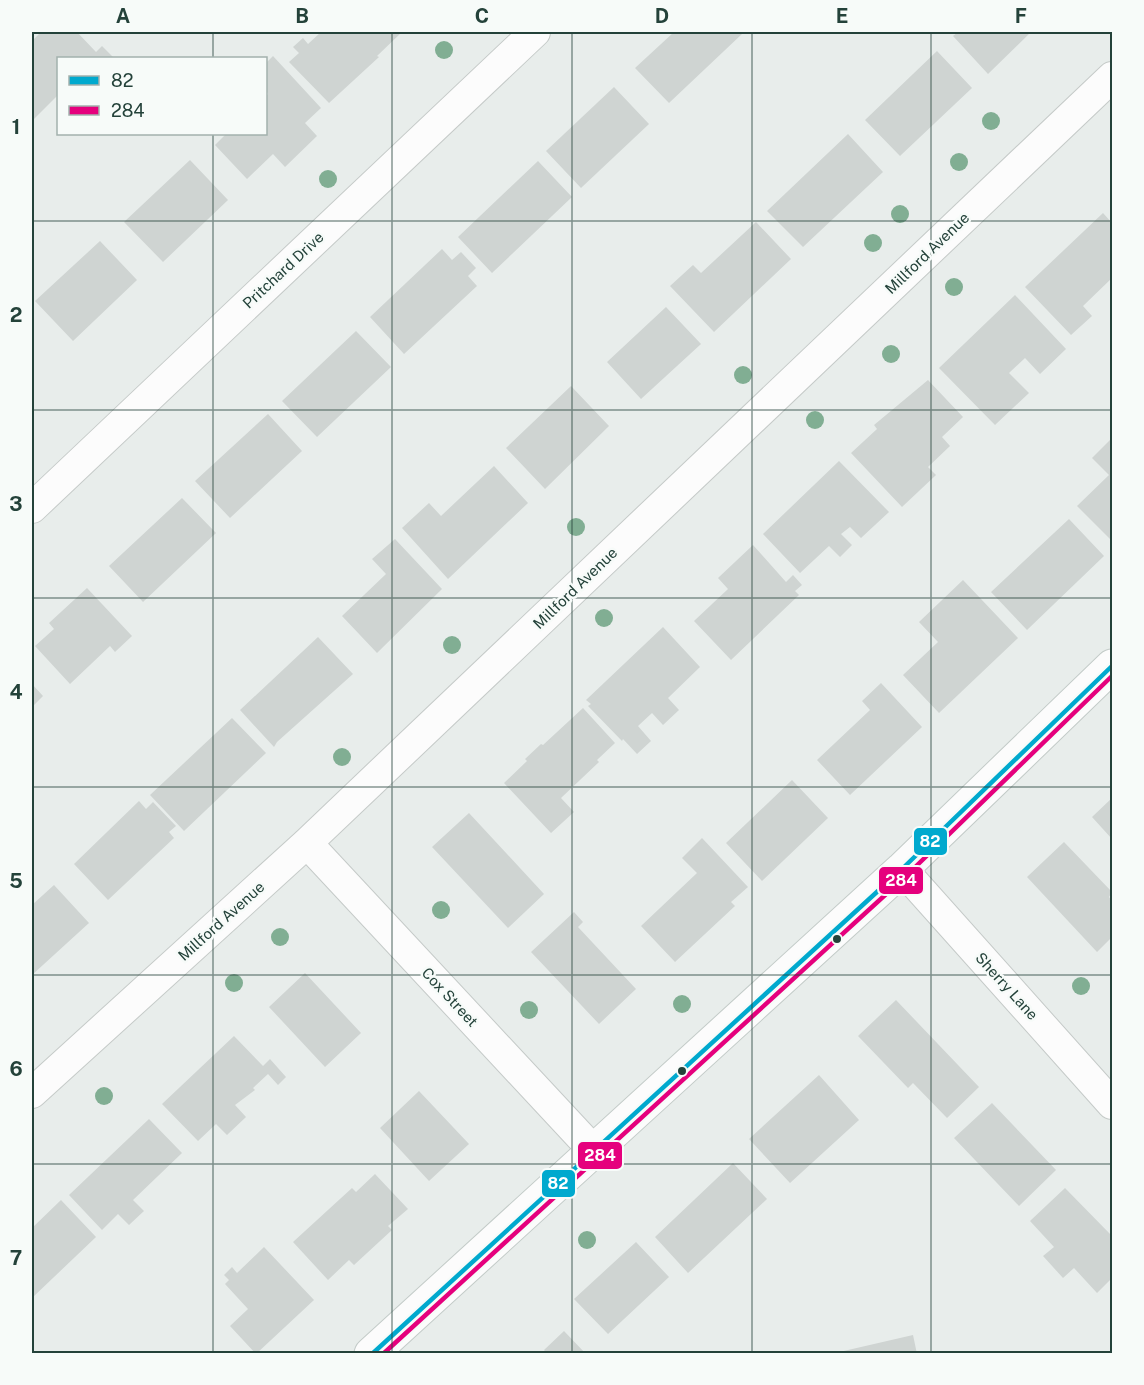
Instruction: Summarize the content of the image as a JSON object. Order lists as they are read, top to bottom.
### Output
{
  "streets": {
    "street": [
      "Millford Avenue",
      "Pritchard Drive",
      "Sherry Lane",
      "Cox Street"
    ]
  },
  "crossings": [
    ["Millford Avenue", "Cox Street"]
  ],
  "lines": ["transit line 82", "transit line 284"],
  "legend": ["82", "284"],
  "grid": {
    "columns": [
      "A",
      "B",
      "C",
      "D",
      "E",
      "F"
    ],
    "rows": [
      "1",
      "2",
      "3",
      "4",
      "5",
      "6",
      "7"
    ]
  }
}
